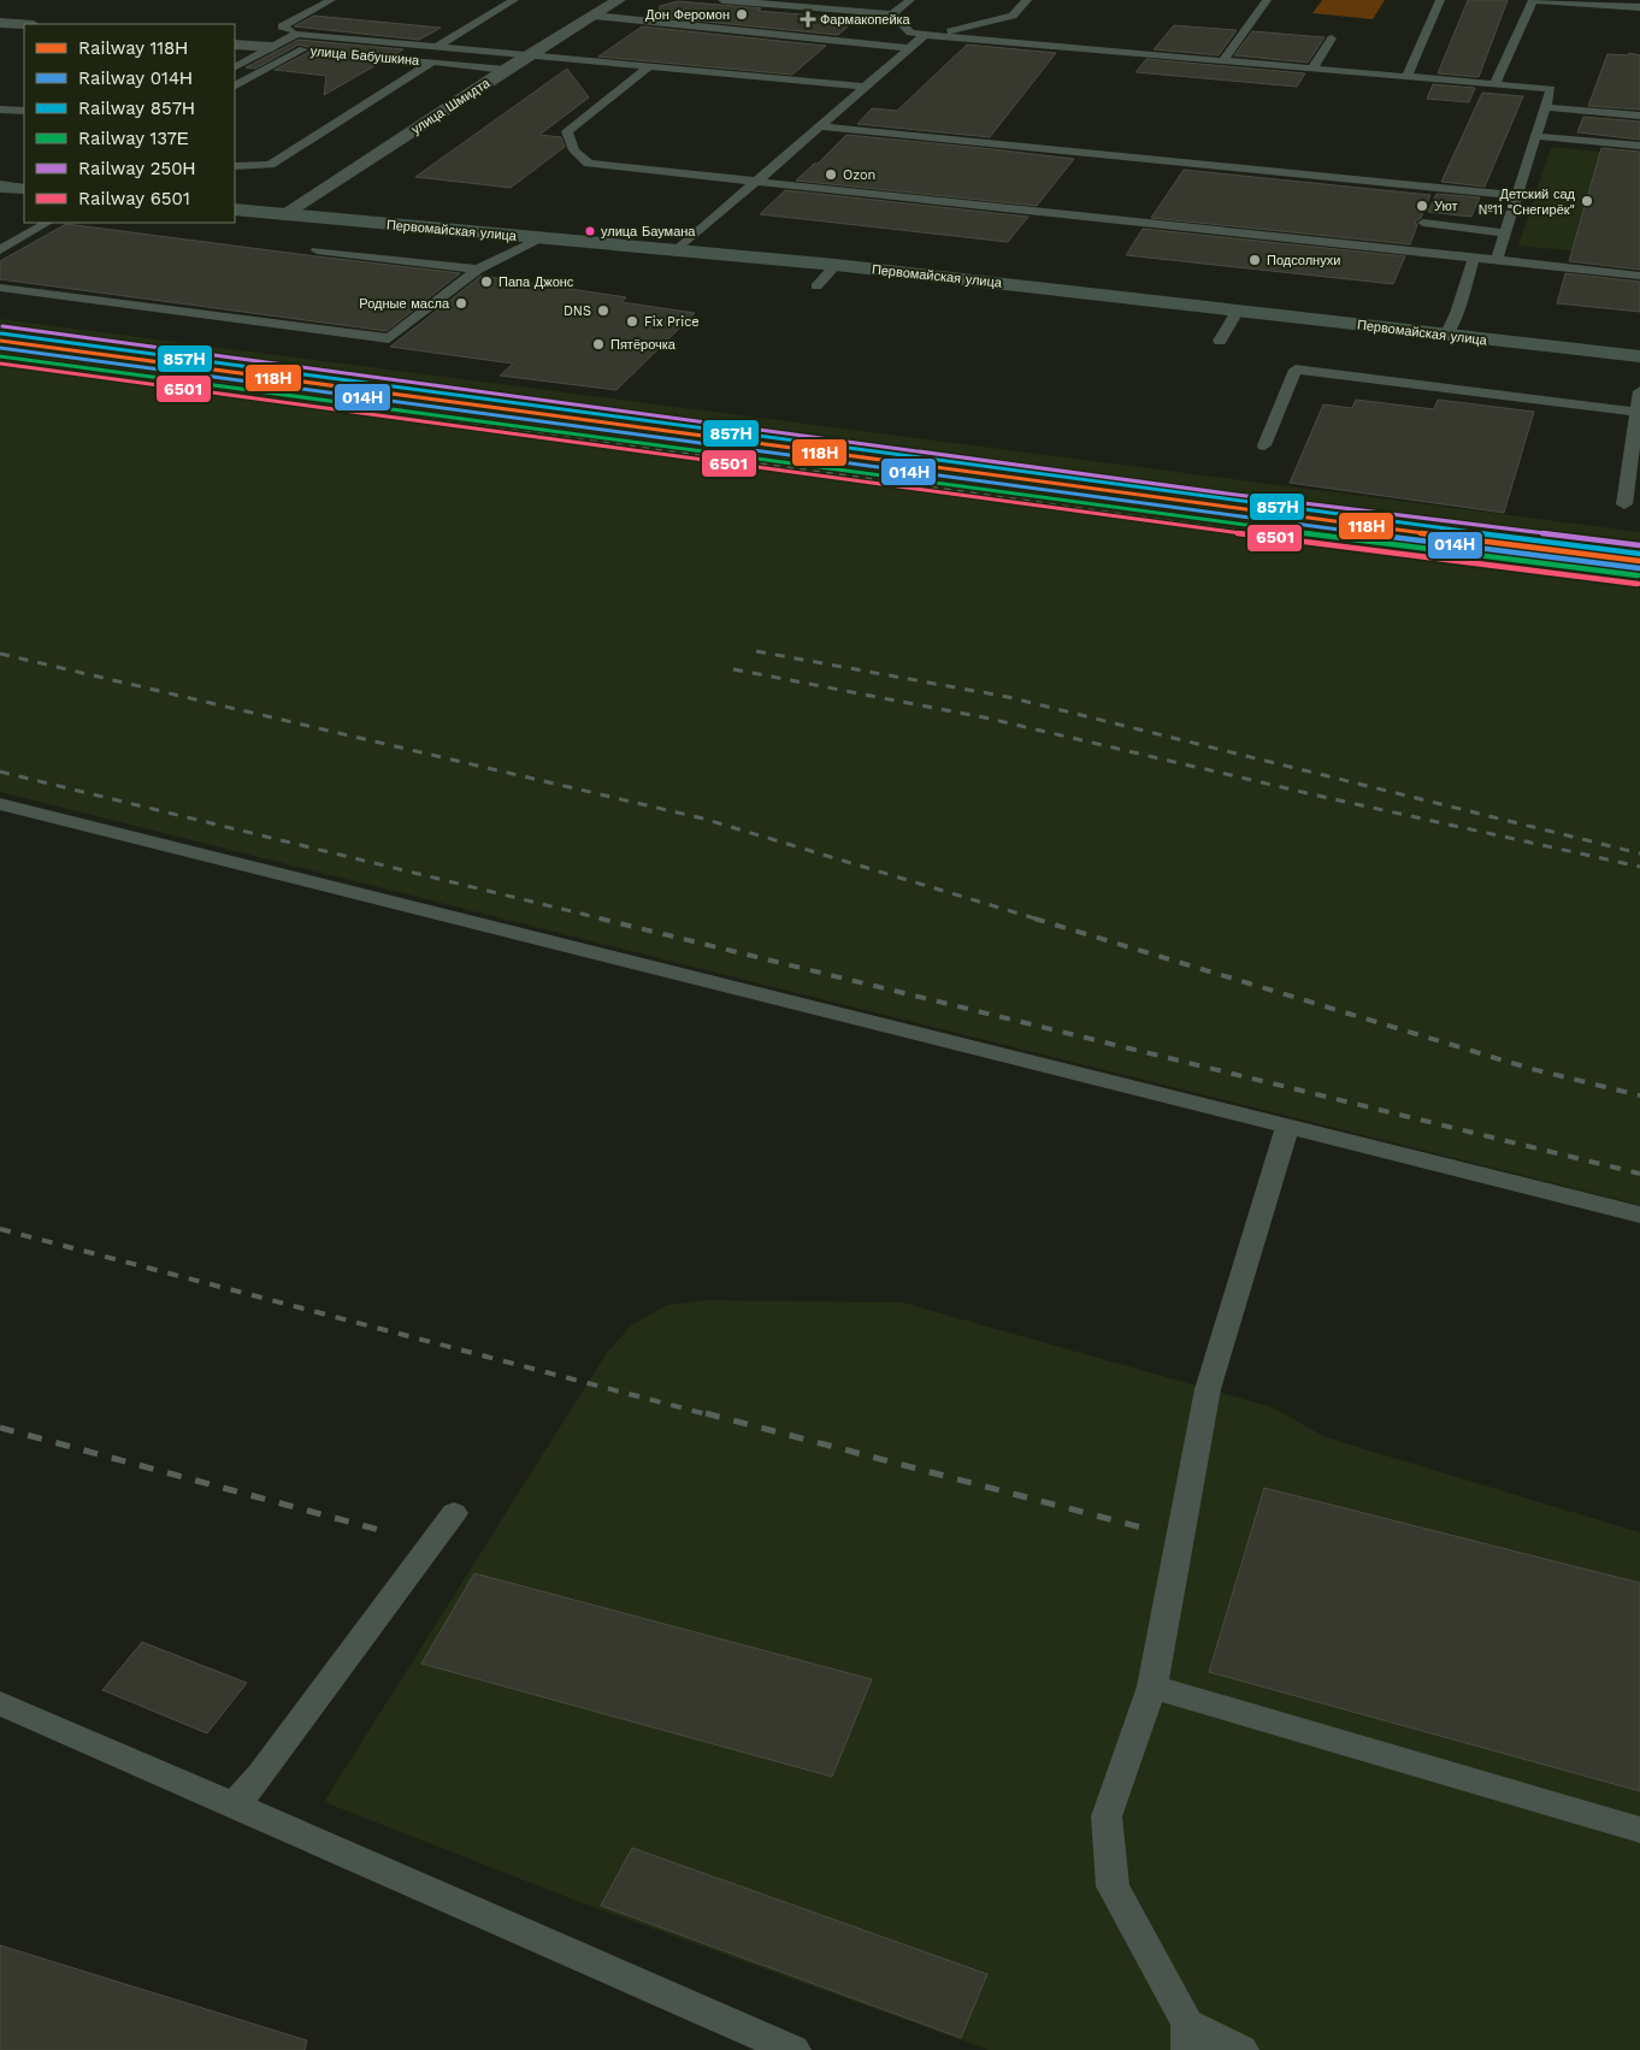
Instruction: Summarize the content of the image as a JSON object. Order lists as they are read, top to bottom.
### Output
{
  "streets": {
    "main road": ["Первомайская улица"],
    "street": ["улица Шмидта"],
    "lane": ["улица Бабушкина"]
  },
  "crossings": [
    ["улица Бабушкина", "улица Шмидта"],
    ["улица Шмидта", "Первомайская улица"]
  ],
  "places": {
    "other": [
      "Дон Феромон",
      "Ozon",
      "Детский сад №11 \"Снегирёк\"",
      "Уют",
      "улица Баумана",
      "Подсолнухи",
      "Папа Джонс",
      "Родные масла",
      "DNS",
      "Fix Price",
      "Пятёрочка"
    ],
    "health": ["Фармакопейка"]
  },
  "lines": [
    "rail line 250Н",
    "rail line 857Н",
    "rail line 118Н",
    "rail line 014Н",
    "rail line 137Е",
    "rail line 6501"
  ],
  "legend": [
    "Railway 118Н",
    "Railway 014Н",
    "Railway 857Н",
    "Railway 137Е",
    "Railway 250Н",
    "Railway 6501"
  ]
}
